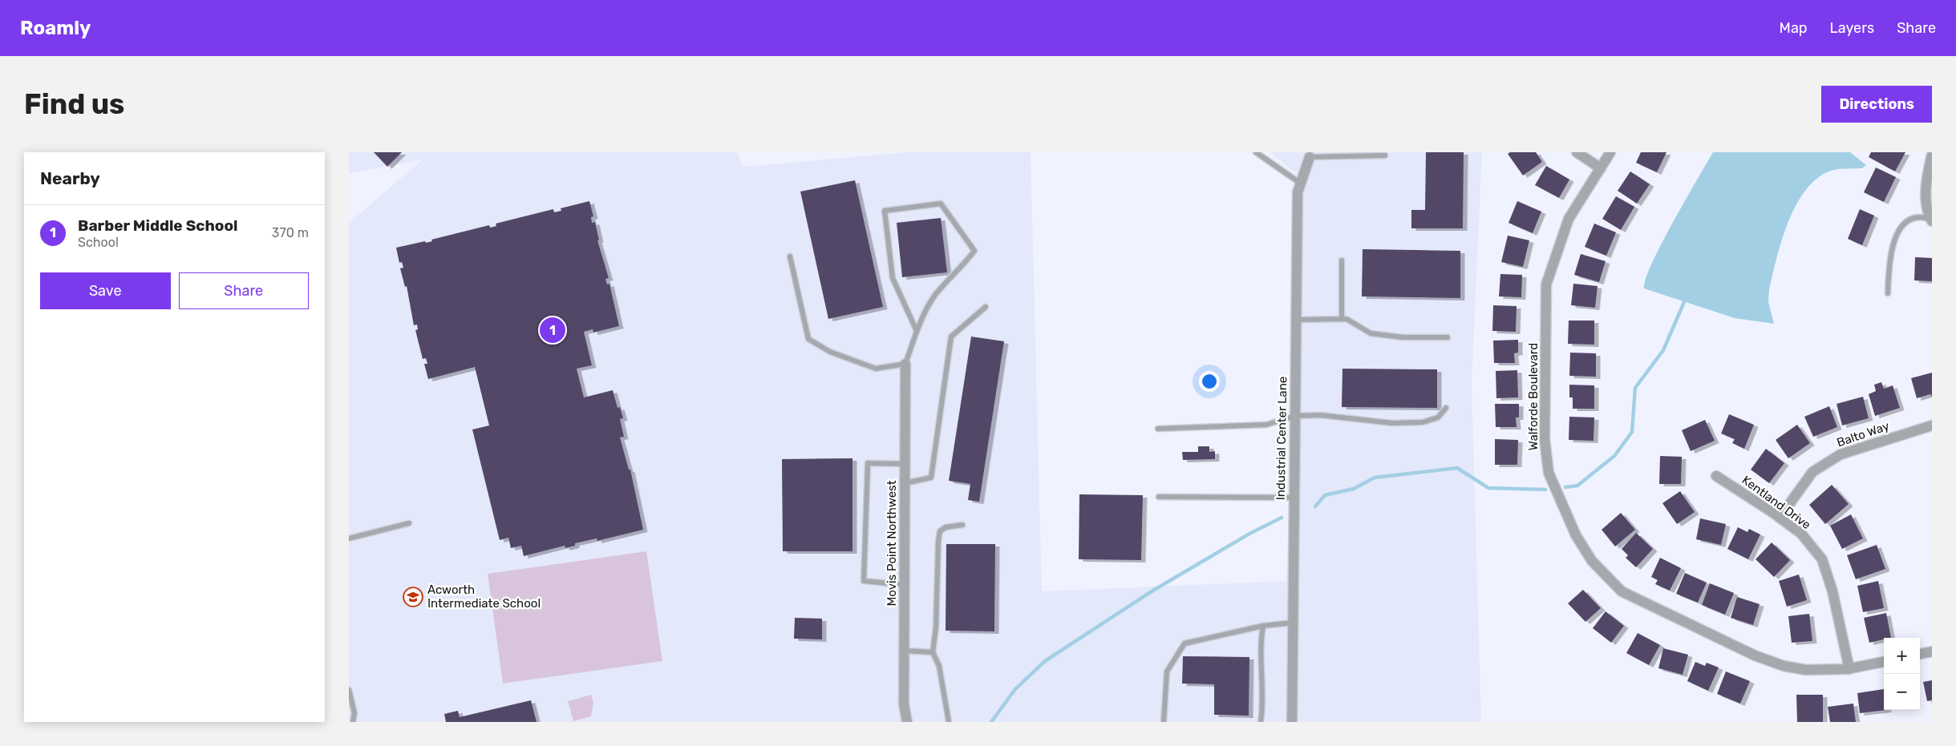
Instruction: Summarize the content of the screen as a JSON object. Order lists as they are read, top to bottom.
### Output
{
  "streets": {
    "street": [
      "Walforde Boulevard",
      "Balto Way",
      "Industrial Center Lane",
      "Kentland Drive",
      "Movis Point Northwest"
    ]
  },
  "crossings": [
    ["Walforde Boulevard", "Kentland Drive"],
    ["Balto Way", "Kentland Drive"]
  ],
  "places": {
    "school or university": ["Acworth Intermediate School"]
  },
  "page": {
    "header": "Roamly",
    "nav": ["Map", "Layers", "Share"],
    "buttons": [
      "Directions",
      ["Save", "Share"]
    ],
    "title": "Find us",
    "heading": "Nearby",
    "list": [
      {
        "mark": "1",
        "name": "Barber Middle School",
        "note": "School",
        "value": "370 m"
      }
    ],
    "pins": "1",
    "map_buttons": ["+", "−"]
  }
}
